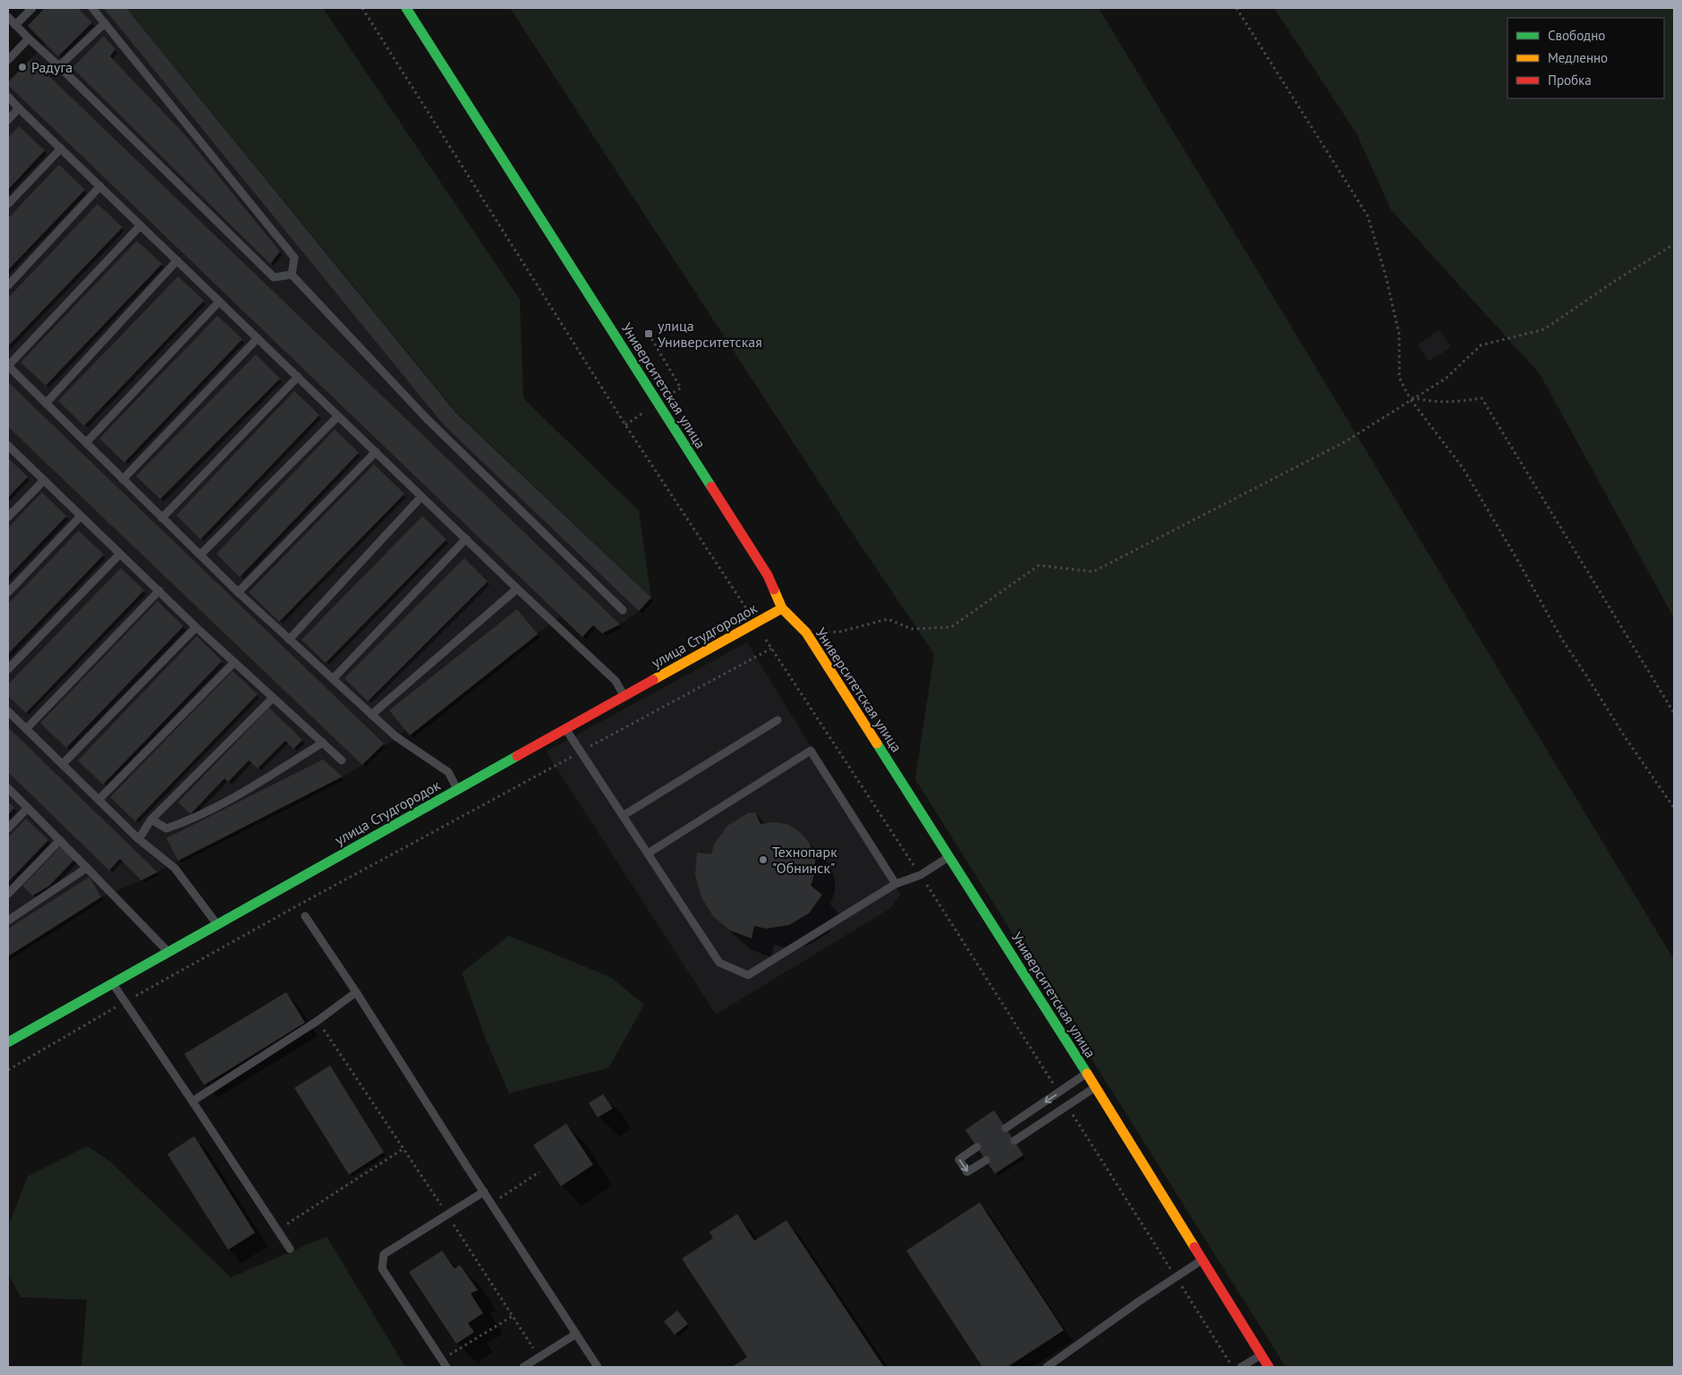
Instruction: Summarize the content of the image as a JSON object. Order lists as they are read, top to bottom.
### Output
{
  "streets": {
    "street": ["Университетская улица", "улица Студгородок"]
  },
  "crossings": [
    ["Университетская улица", "улица Студгородок"]
  ],
  "places": {
    "other": ["Радуга", "Технопарк \"Обнинск\""],
    "transit": ["улица Университетская"]
  },
  "legend": ["Свободно", "Медленно", "Пробка"]
}
